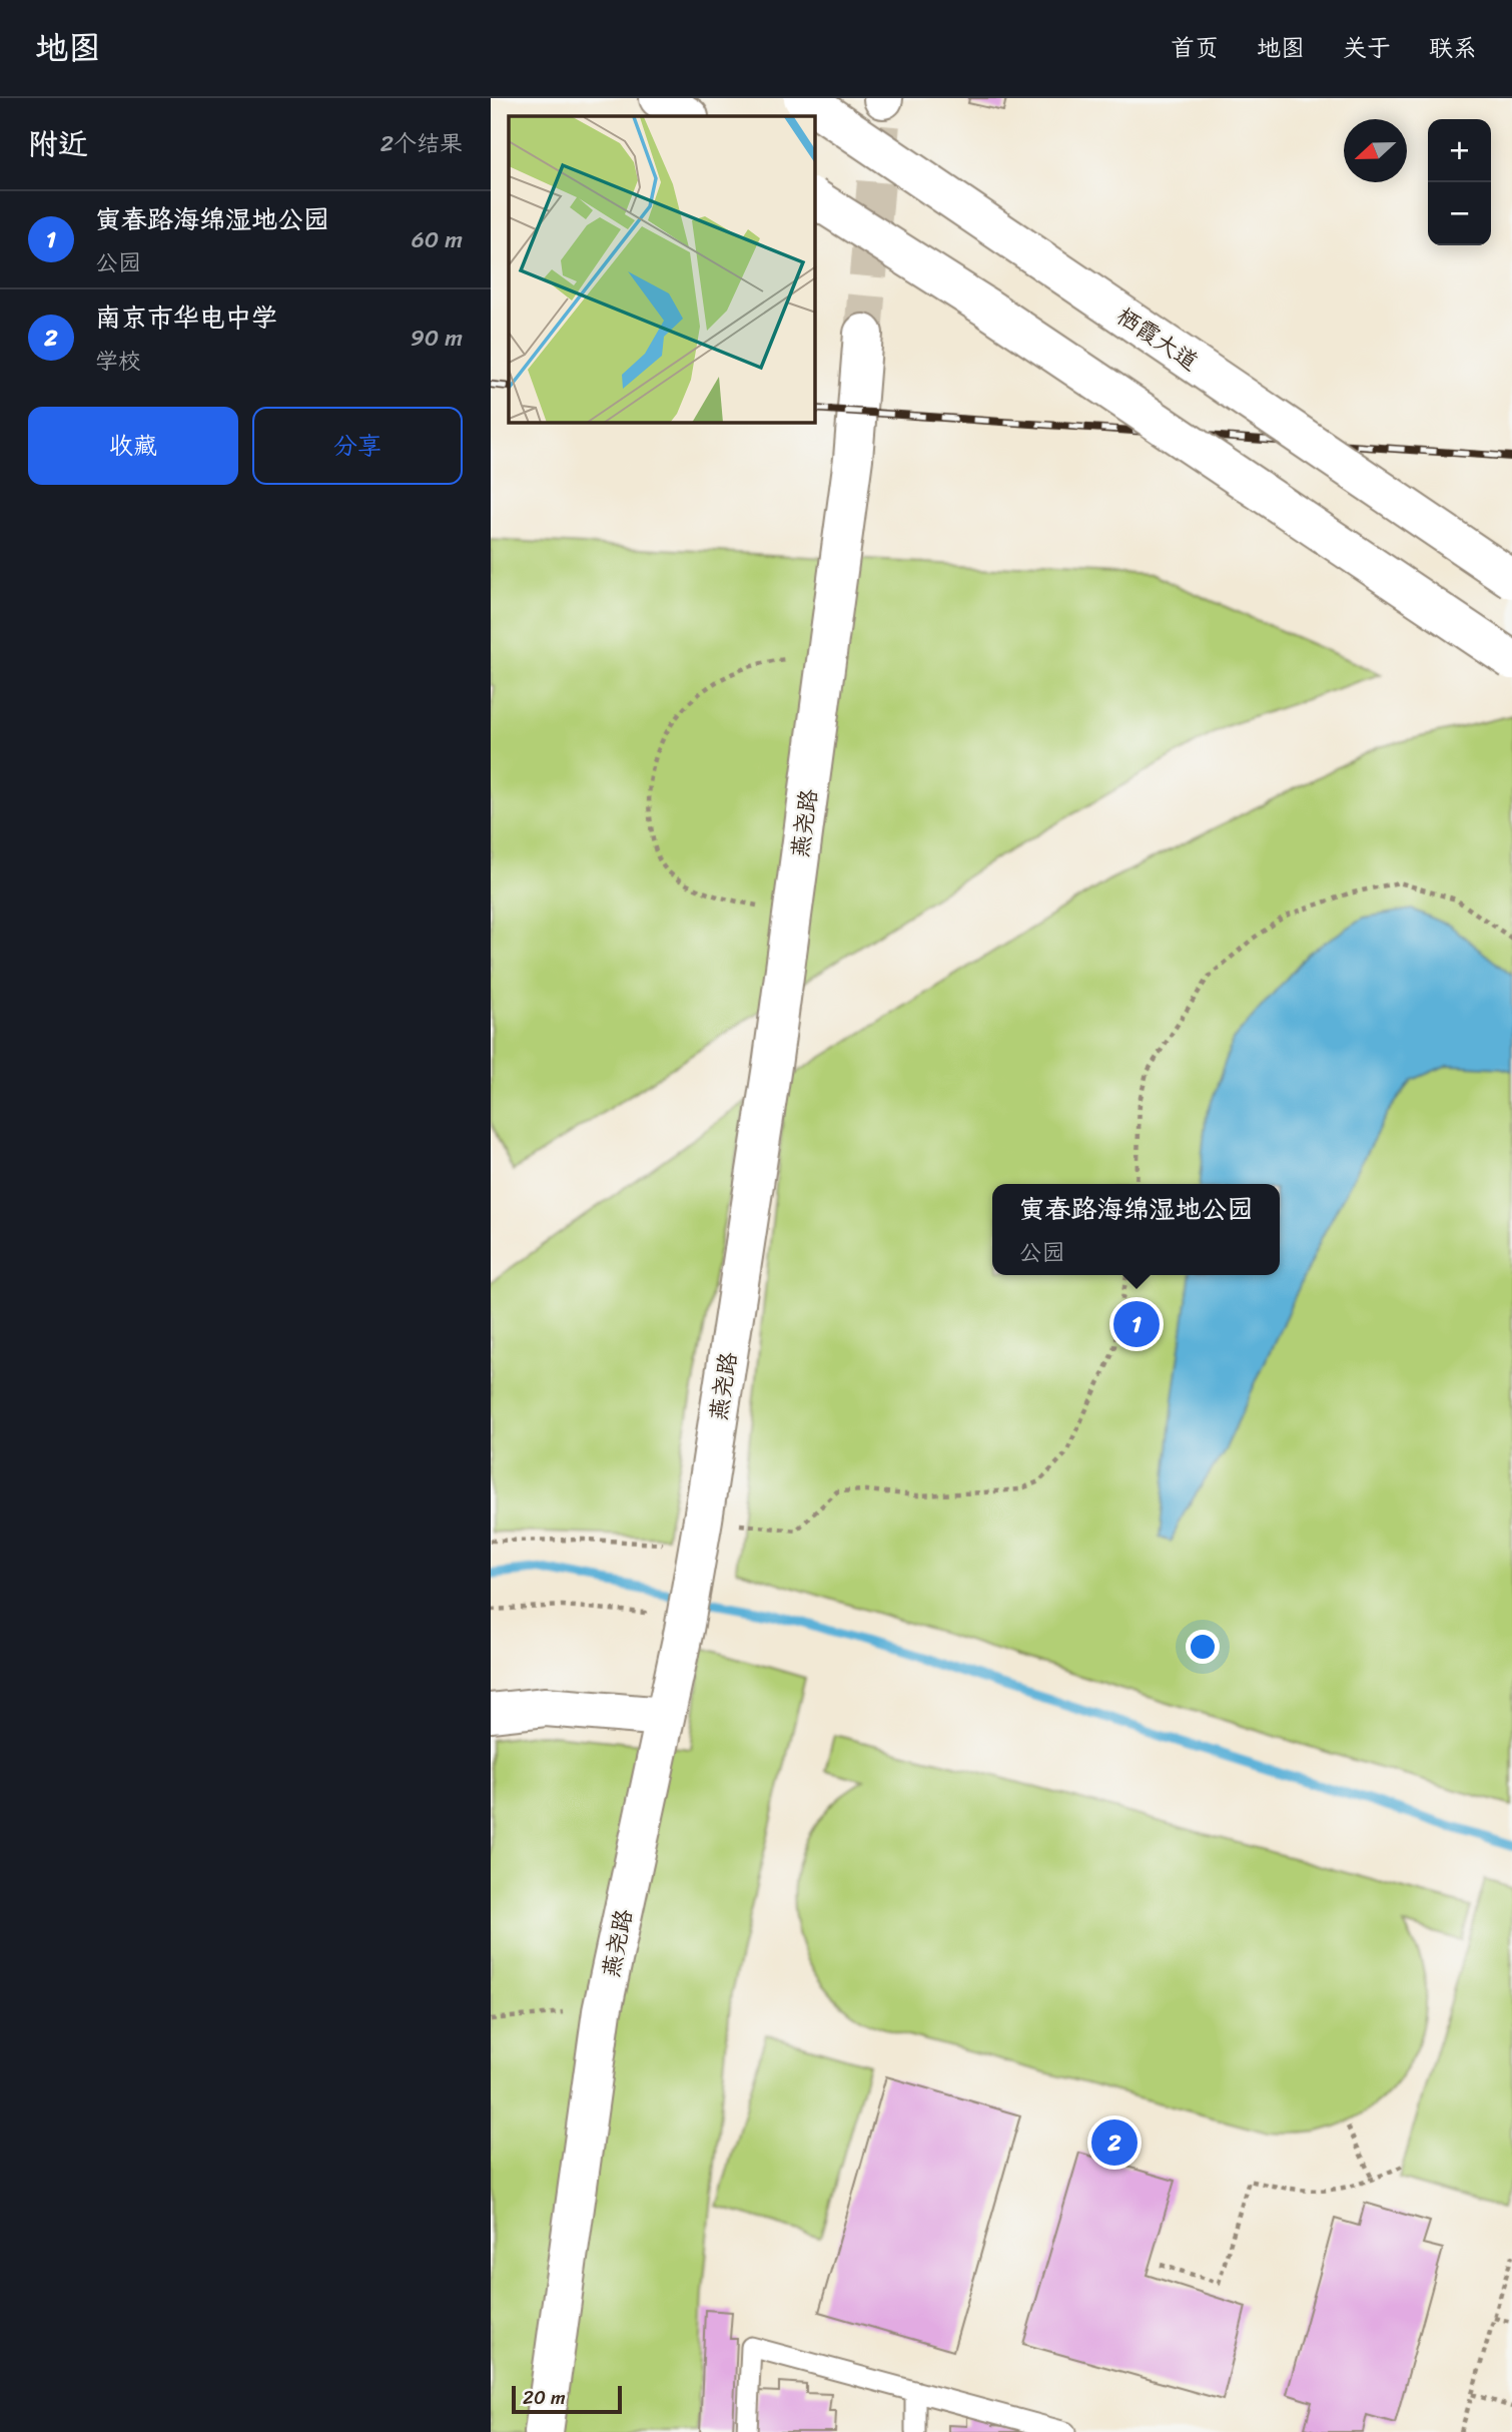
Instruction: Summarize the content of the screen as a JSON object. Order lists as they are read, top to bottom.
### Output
{
  "streets": {
    "main road": ["栖霞大道", "燕尧路"]
  },
  "scale_bar": "20 m",
  "north": "left",
  "page": {
    "header": "地图",
    "nav": [
      "首页",
      "地图",
      "关于",
      "联系"
    ],
    "heading": ["附近", "2个结果"],
    "map_buttons": ["+", "−"],
    "list": [
      {
        "mark": "1",
        "name": "寅春路海绵湿地公园",
        "note": "公园",
        "value": "60 m"
      },
      {
        "mark": "2",
        "name": "南京市华电中学",
        "note": "学校",
        "value": "90 m"
      }
    ],
    "buttons": ["收藏", "分享"],
    "popup": ["寅春路海绵湿地公园", "公园"],
    "pins": ["1", "2"],
    "scale": "20 m"
  }
}
